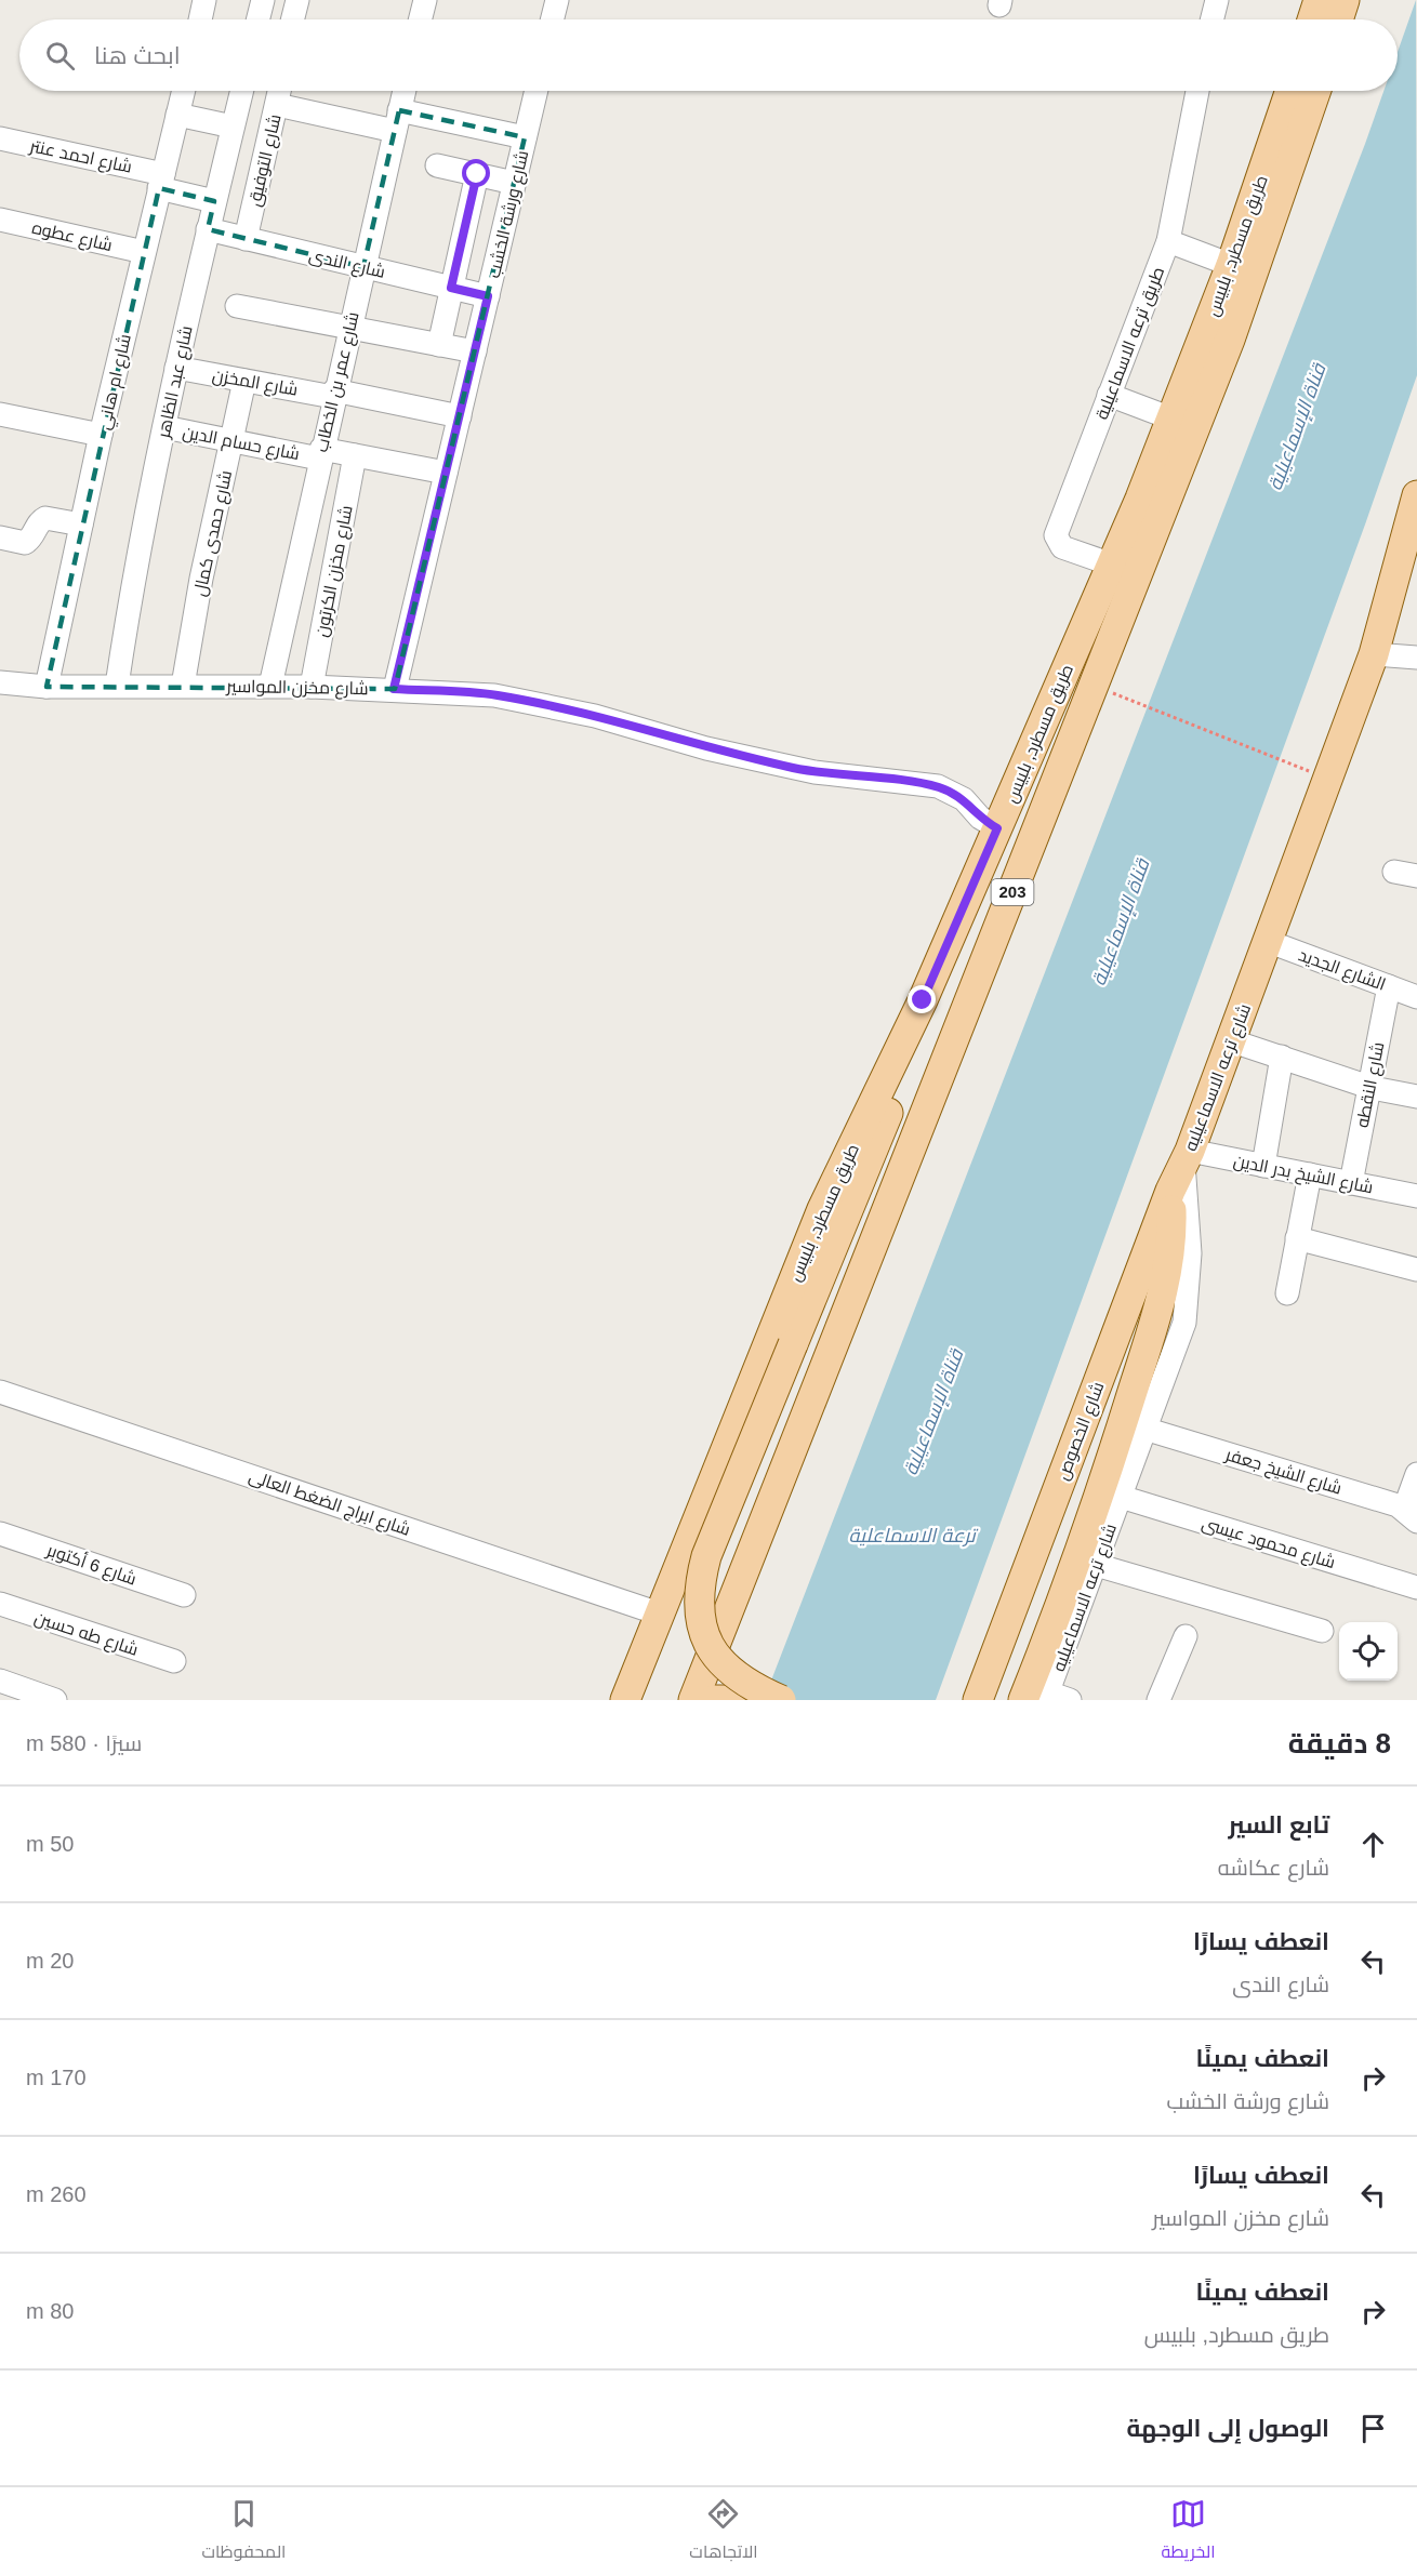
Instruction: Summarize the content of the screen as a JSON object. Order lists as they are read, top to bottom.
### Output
{
  "streets": {
    "main road": [
      "طريق مسطرد, بلبيس",
      "203",
      "شارع ترعه الاسماعيليه",
      "شارع الخصوص"
    ],
    "street": [
      "شارع احمد عنتر",
      "شارع التوفيق",
      "شارع ورشة الخشب",
      "شارع عطوه",
      "شارع الندى",
      "طريق ترعه الاسماعيلية",
      "شارع ام هاني",
      "شارع عبد الظاهر",
      "شارع المخزن",
      "شارع عمر بن الخطاب",
      "شارع حسام الدين",
      "شارع حمدى كمال",
      "شارع مخزن الكرتون",
      "شارع مخزن المواسير",
      "الشارع الجديد",
      "شارع النقطه",
      "شارع الشيخ بدر الدين",
      "شارع الشيخ جعفر",
      "شارع ابراج الضغط العالى",
      "شارع محمود عيسى",
      "شارع 6 أكتوبر",
      "شارع طه حسين"
    ]
  },
  "crossings": [
    ["شارع احمد عنتر", "شارع ام هاني"],
    ["شارع احمد عنتر", "شارع عبد الظاهر"],
    ["شارع التوفيق", "شارع الندى"],
    ["شارع ورشة الخشب", "شارع الندى"],
    ["شارع ورشة الخشب", "شارع المخزن"],
    ["شارع ورشة الخشب", "شارع حسام الدين"],
    ["شارع ورشة الخشب", "شارع مخزن المواسير"],
    ["شارع عطوه", "شارع ام هاني"],
    ["طريق مسطرد, بلبيس", "طريق ترعه الاسماعيلية"],
    ["طريق مسطرد, بلبيس", "شارع مخزن المواسير"],
    ["طريق مسطرد, بلبيس", "شارع ابراج الضغط العالى"],
    ["شارع الندى", "شارع عبد الظاهر"],
    ["شارع الندى", "شارع عمر بن الخطاب"],
    ["شارع ام هاني", "شارع مخزن المواسير"],
    ["شارع عبد الظاهر", "شارع المخزن"],
    ["شارع عبد الظاهر", "شارع حسام الدين"],
    ["شارع عبد الظاهر", "شارع مخزن المواسير"],
    ["شارع المخزن", "شارع عمر بن الخطاب"],
    ["شارع المخزن", "شارع حمدى كمال"],
    ["شارع عمر بن الخطاب", "شارع حسام الدين"],
    ["شارع عمر بن الخطاب", "شارع مخزن المواسير"],
    ["شارع حسام الدين", "شارع حمدى كمال"],
    ["شارع حسام الدين", "شارع مخزن الكرتون"],
    ["شارع حمدى كمال", "شارع مخزن المواسير"],
    ["شارع مخزن الكرتون", "شارع مخزن المواسير"],
    ["الشارع الجديد", "شارع ترعه الاسماعيليه"],
    ["الشارع الجديد", "شارع النقطه"],
    ["شارع ترعه الاسماعيليه", "شارع الشيخ بدر الدين"],
    ["شارع ترعه الاسماعيليه", "شارع الخصوص"],
    ["شارع ترعه الاسماعيليه", "شارع الشيخ جعفر"],
    ["شارع ترعه الاسماعيليه", "شارع محمود عيسى"],
    ["شارع النقطه", "شارع الشيخ بدر الدين"],
    ["شارع الشيخ بدر الدين", "شارع الخصوص"]
  ],
  "water": ["قناة الإسماعيلية", "ترعة الاسماعلية"],
  "page": {
    "search": "ابحث هنا",
    "heading": ["8 دقيقة", "سيرًا · 580 m"],
    "list": [
      ["تابع السير", "شارع عكاشه", "50 m"],
      ["انعطف يسارًا", "شارع الندى", "20 m"],
      ["انعطف يمينًا", "شارع ورشة الخشب", "170 m"],
      ["انعطف يسارًا", "شارع مخزن المواسير", "260 m"],
      ["انعطف يمينًا", "طريق مسطرد, بلبيس", "80 m"],
      "الوصول إلى الوجهة"
    ],
    "nav": ["الخريطة", "الاتجاهات", "المحفوظات"]
  }
}
